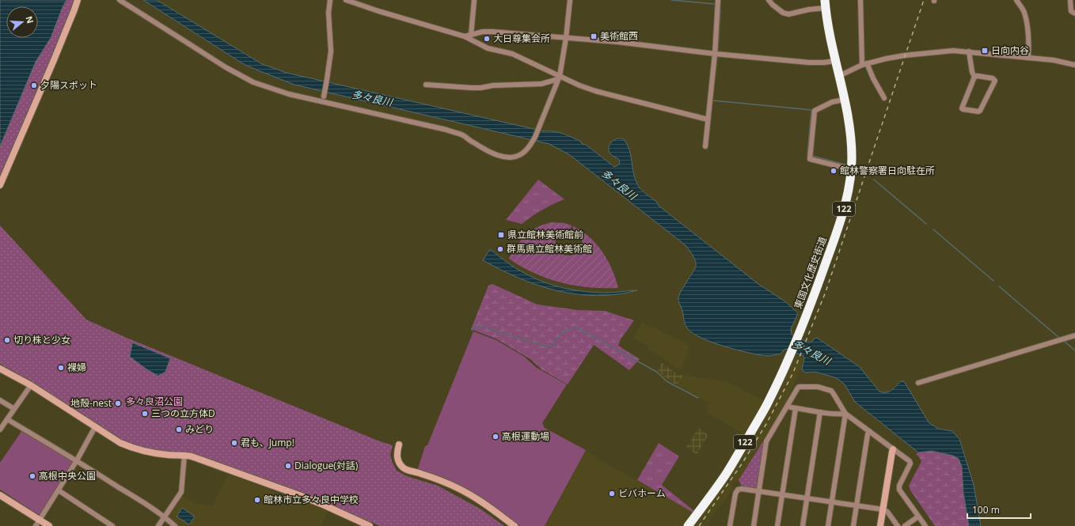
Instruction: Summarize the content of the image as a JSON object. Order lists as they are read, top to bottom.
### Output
{
  "streets": {
    "highway": ["122", "東国文化歴史街道"]
  },
  "water": ["多々良川"],
  "parks": ["多々良沼公園"],
  "places": {
    "transit": ["美術館西", "日向内谷", "県立館林美術館前"],
    "other": [
      "大日尊集会所",
      "夕陽スポット",
      "館林警察署日向駐在所",
      "群馬県立館林美術館",
      "切り株と少女",
      "裸婦",
      "地殻-nest",
      "三つの立方体D",
      "みどり",
      "高根運動場",
      "君も、Jump!",
      "Dialogue(対話)",
      "高根中央公園",
      "ビバホーム",
      "館林市立多々良中学校"
    ]
  },
  "scale_bar": "100 m",
  "north": "right"
}
